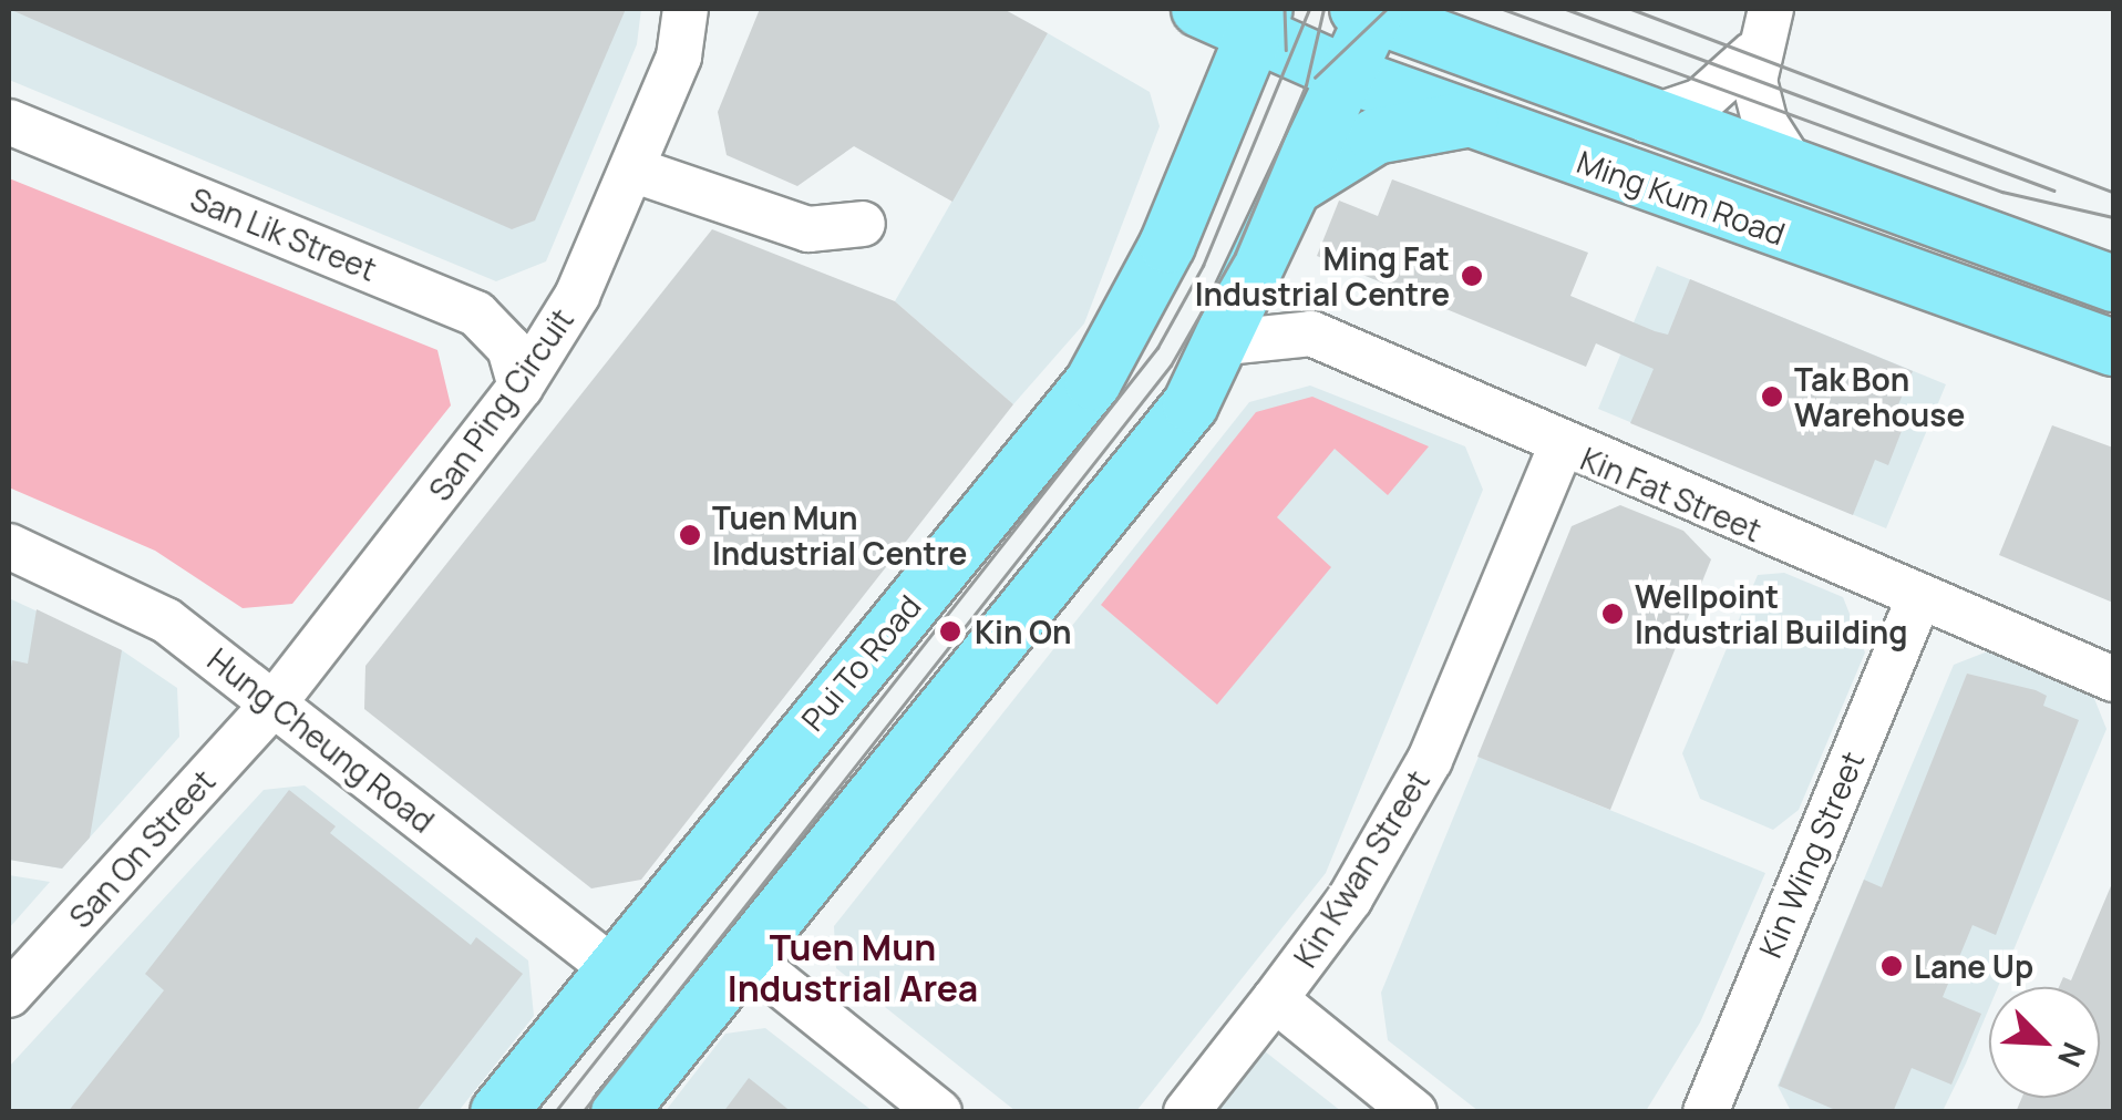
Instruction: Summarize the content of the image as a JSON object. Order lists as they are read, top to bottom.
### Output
{
  "streets": {
    "main road": ["Ming Kum Road", "Pui To Road"],
    "street": [
      "San Lik Street",
      "San Ping Circuit",
      "Kin Fat Street",
      "Hung Cheung Road",
      "San On Street",
      "Kin Wing Street",
      "Kin Kwan Street"
    ]
  },
  "crossings": [
    ["Ming Kum Road", "Pui To Road"],
    ["San Lik Street", "San Ping Circuit"],
    ["San Ping Circuit", "Hung Cheung Road"],
    ["San Ping Circuit", "San On Street"],
    ["Kin Fat Street", "Kin Wing Street"],
    ["Kin Fat Street", "Kin Kwan Street"],
    ["Pui To Road", "Hung Cheung Road"],
    ["Hung Cheung Road", "San On Street"]
  ],
  "districts": ["Tuen Mun Industrial Area"],
  "places": [
    "Ming Fat Industrial Centre",
    "Tak Bon Warehouse",
    "Tuen Mun Industrial Centre",
    "Wellpoint Industrial Building",
    "Kin On",
    "Lane Up"
  ],
  "north": "bottom right"
}
